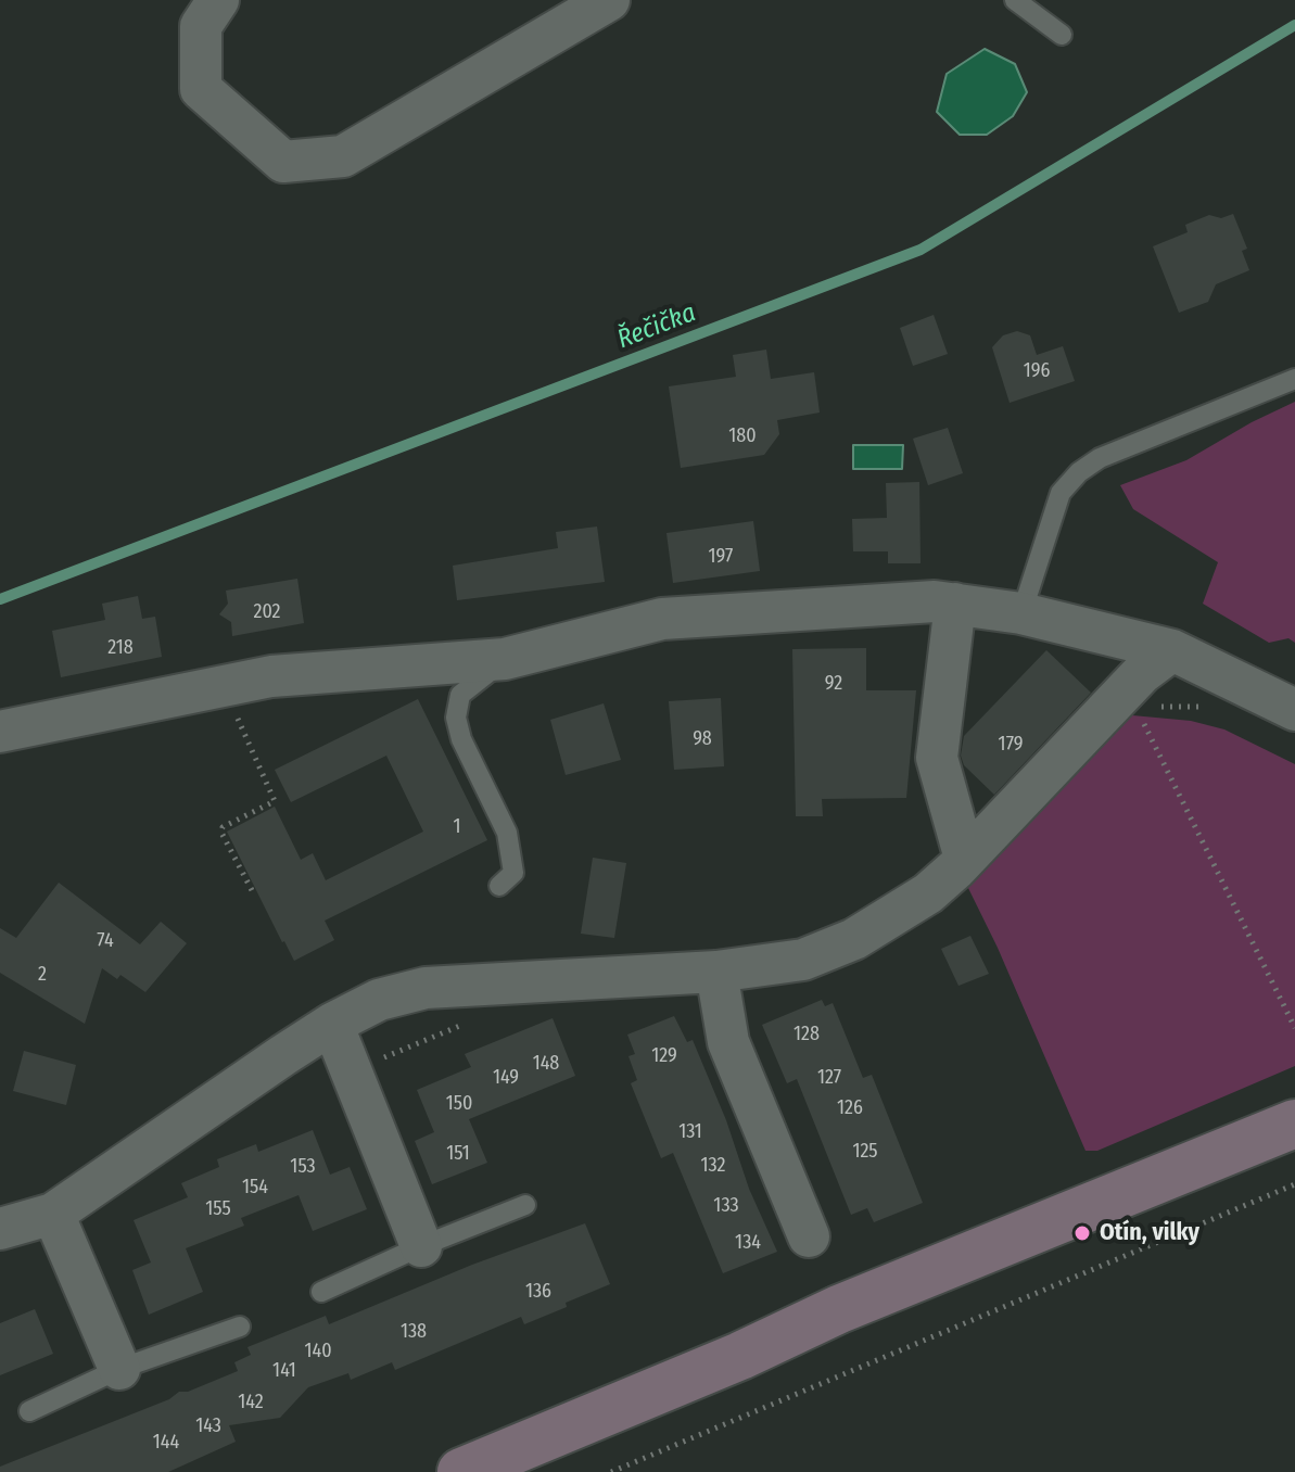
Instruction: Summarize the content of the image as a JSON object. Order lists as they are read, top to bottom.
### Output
{
  "water": ["Řečička"],
  "places": ["Otín, vilky"],
  "house_numbers": [
    "196",
    "180",
    "197",
    "202",
    "218",
    "92",
    "98",
    "179",
    "1",
    "74",
    "2",
    "128",
    "129",
    "148",
    "149",
    "127",
    "150",
    "126",
    "131",
    "125",
    "151",
    "132",
    "153",
    "154",
    "133",
    "155",
    "134",
    "136",
    "138",
    "140",
    "141",
    "142",
    "143",
    "144"
  ]
}
